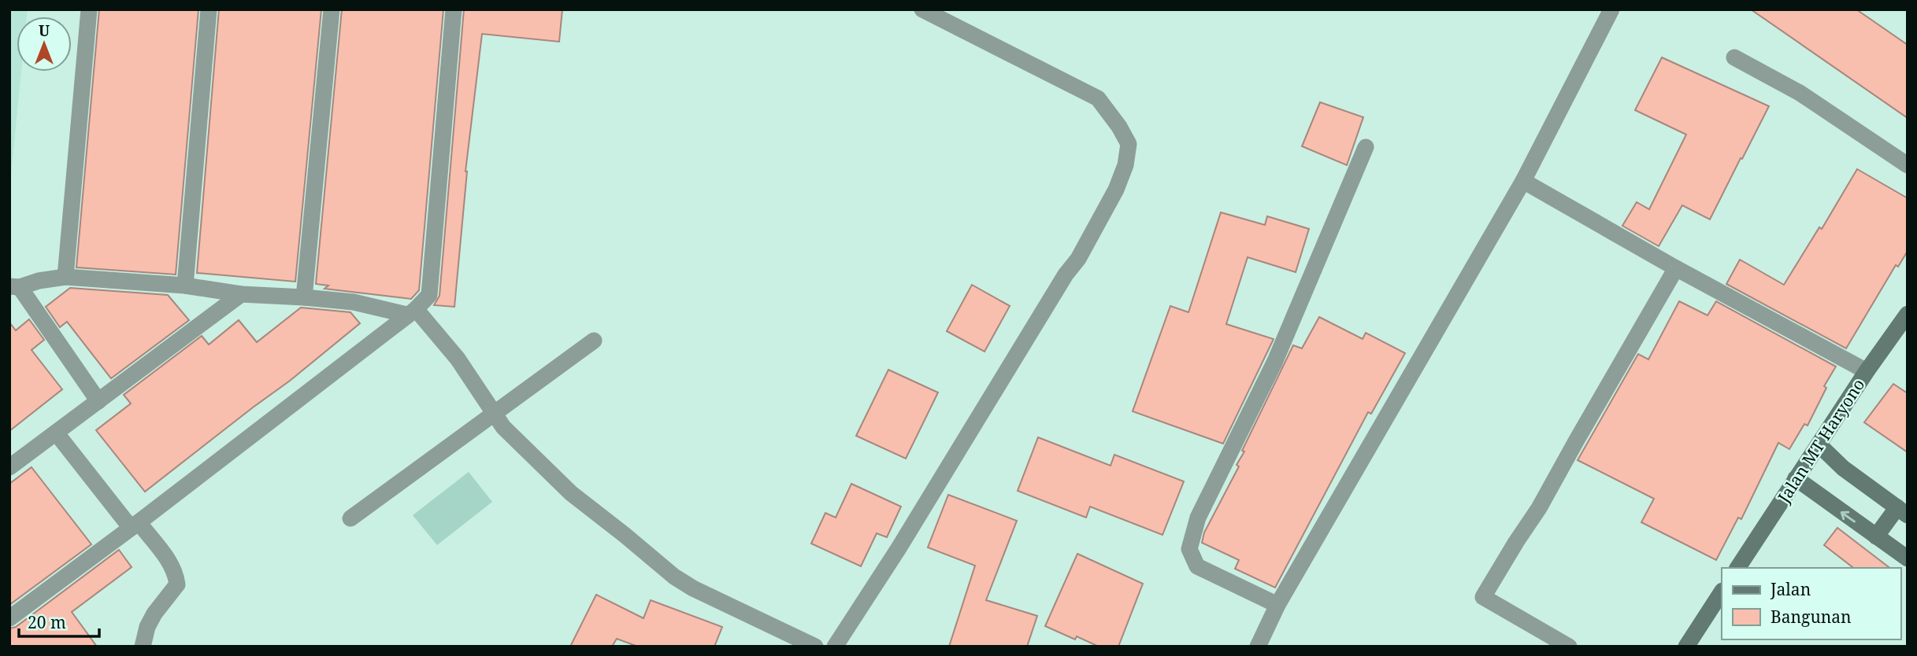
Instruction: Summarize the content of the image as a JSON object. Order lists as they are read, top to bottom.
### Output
{
  "streets": {
    "main road": ["Jalan MT Haryono"]
  },
  "legend": ["Jalan", "Bangunan"],
  "scale_bar": "20 m",
  "north": "top"
}
